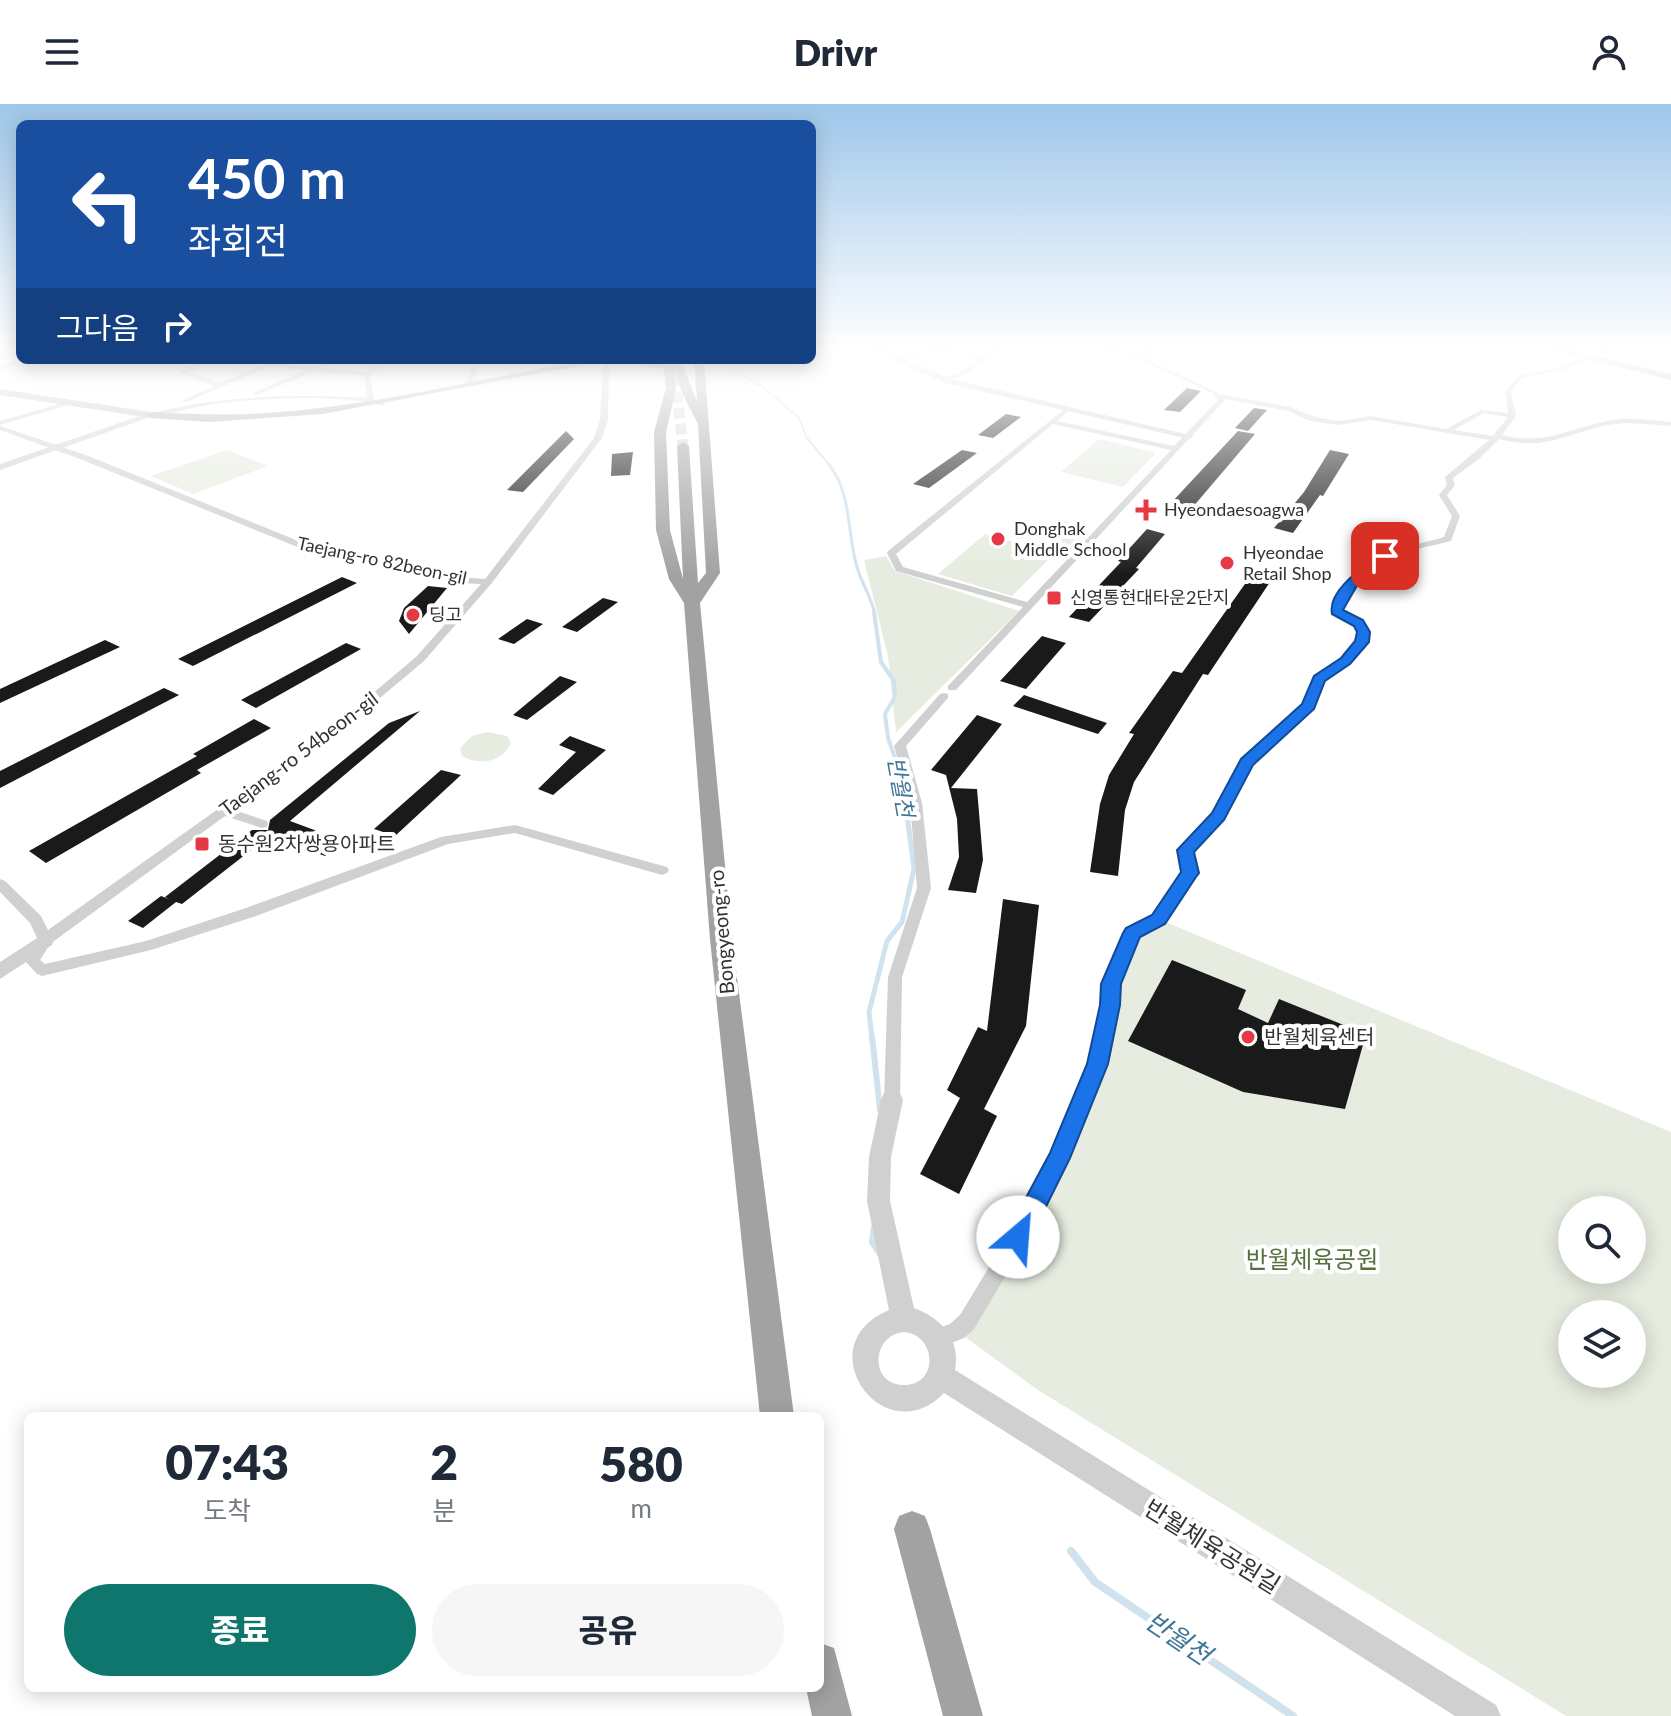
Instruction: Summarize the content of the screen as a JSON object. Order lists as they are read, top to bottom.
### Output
{
  "streets": {
    "highway": ["Bongyeong-ro"],
    "street": ["Taejang-ro 82beon-gil", "Taejang-ro 54beon-gil", "반월체육공원길"]
  },
  "crossings": [
    ["Taejang-ro 82beon-gil", "Taejang-ro 54beon-gil"]
  ],
  "water": ["반월천"],
  "parks": ["반월체육공원"],
  "places": {
    "health": ["Hyeondaesoagwa"],
    "other": [
      "Donghak Middle School",
      "Hyeondae Retail Shop",
      "딩고",
      "반월체육센터"
    ],
    "transit": ["신영통현대타운2단지", "동수원2차쌍용아파트"]
  },
  "page": {
    "header": "Drivr",
    "turn": ["450 m", "좌회전"],
    "then": "그다음",
    "eta": [
      "07:43",
      "도착",
      "2",
      "분",
      "580",
      "m"
    ],
    "buttons": ["종료", "공유"]
  }
}
